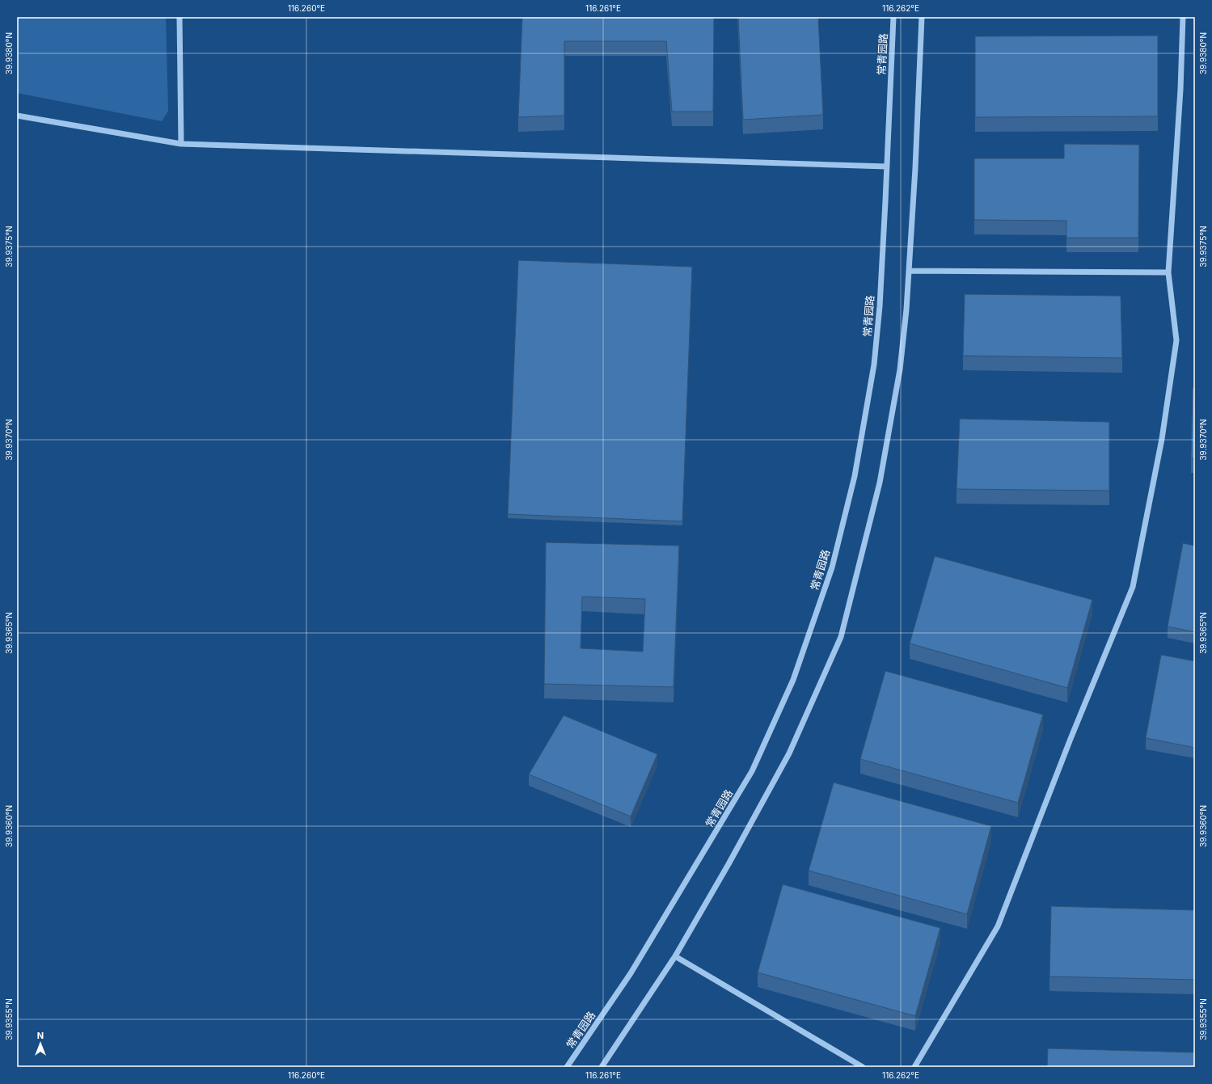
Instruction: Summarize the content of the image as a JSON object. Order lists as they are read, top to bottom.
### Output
{
  "streets": {
    "street": ["常青园路"]
  },
  "north": "top",
  "coordinates": [
    "116.260°E",
    "116.261°E",
    "116.262°E",
    "39.9380°N",
    "39.9375°N",
    "39.9370°N",
    "39.9365°N",
    "39.9360°N",
    "39.9355°N"
  ]
}
